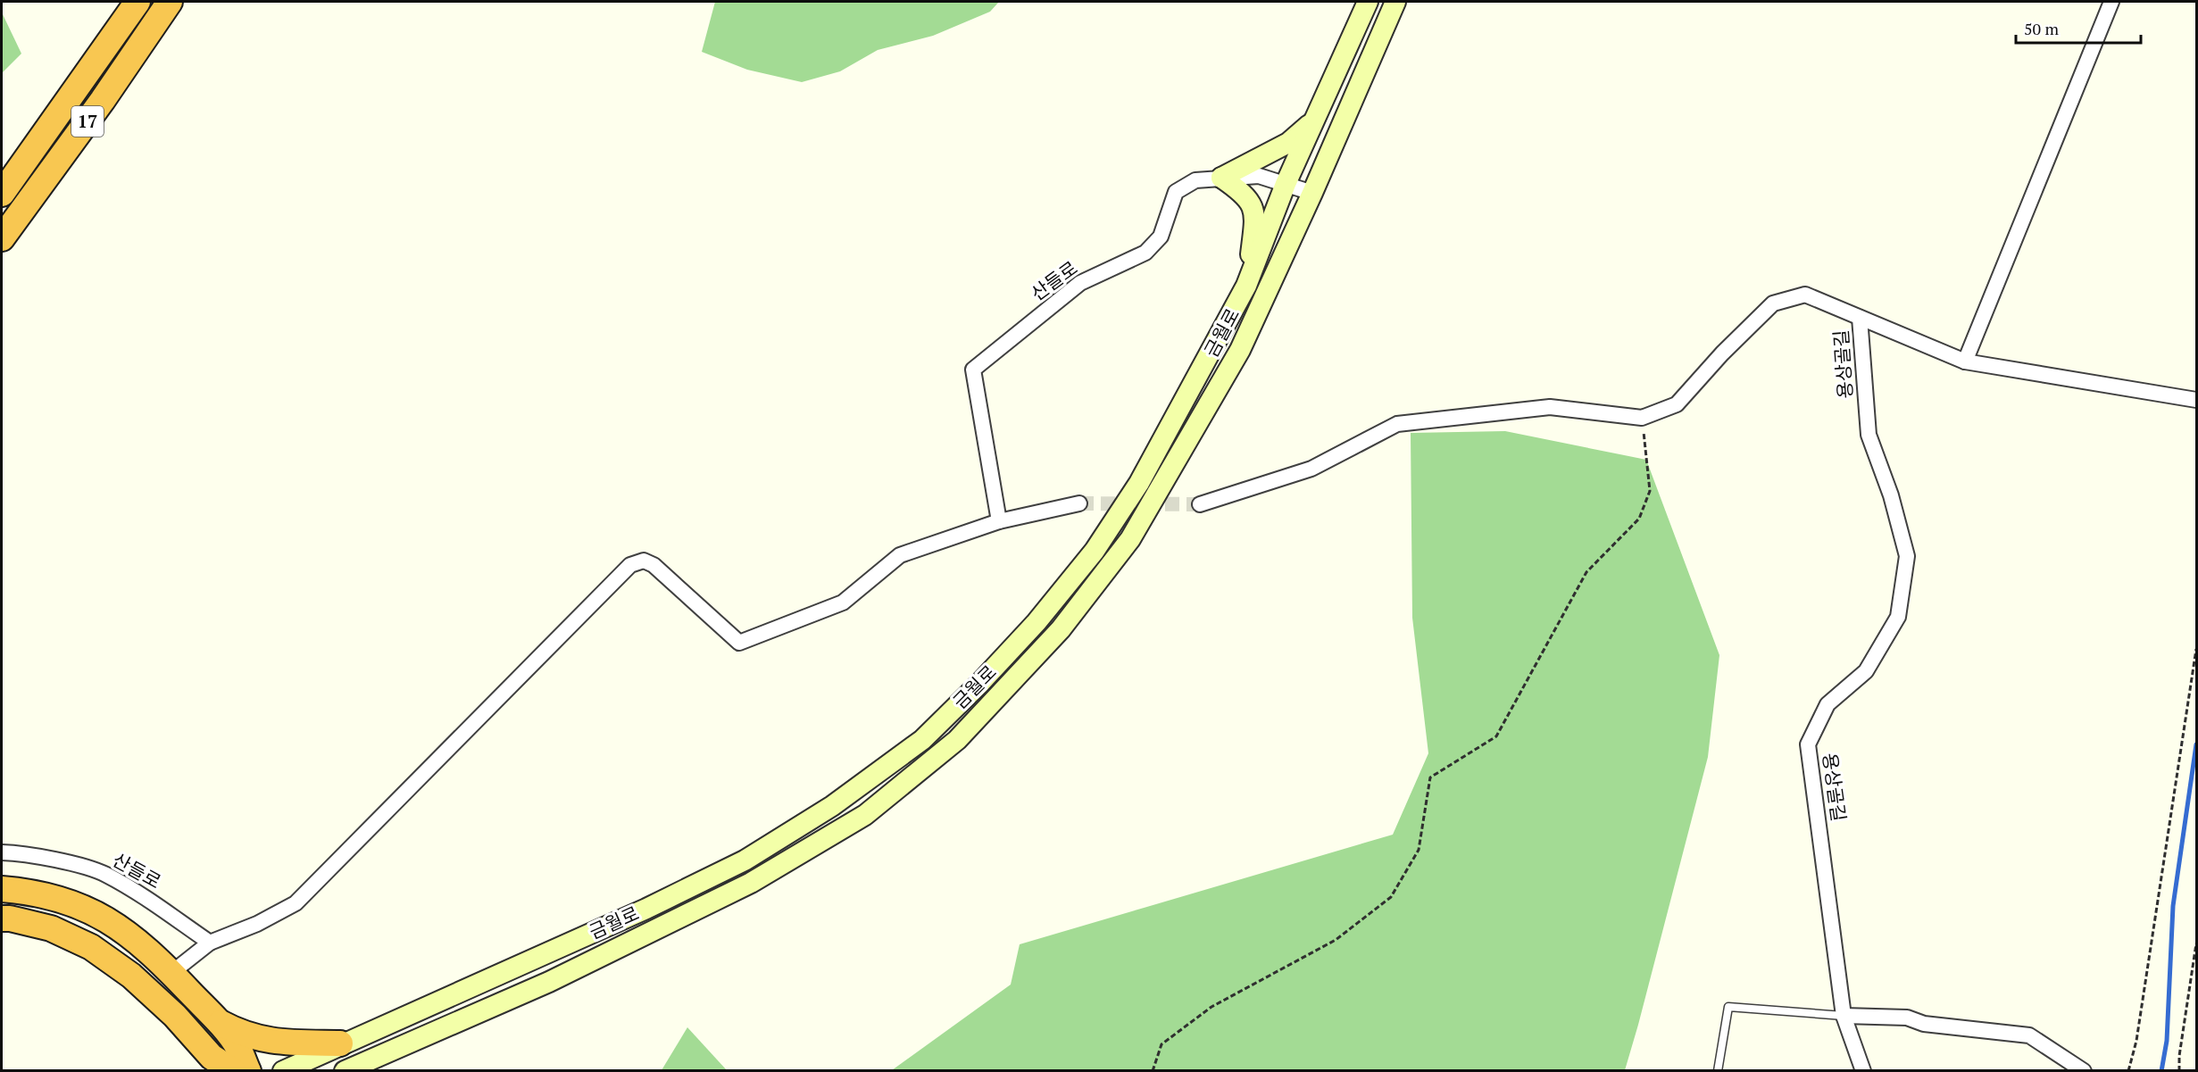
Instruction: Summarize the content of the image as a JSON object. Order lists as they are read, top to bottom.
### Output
{
  "streets": {
    "highway": ["17"],
    "main road": ["금월로"],
    "street": ["산들로", "용상골길"]
  },
  "crossings": [
    ["산들로", "금월로"]
  ],
  "scale_bar": "50 m"
}
